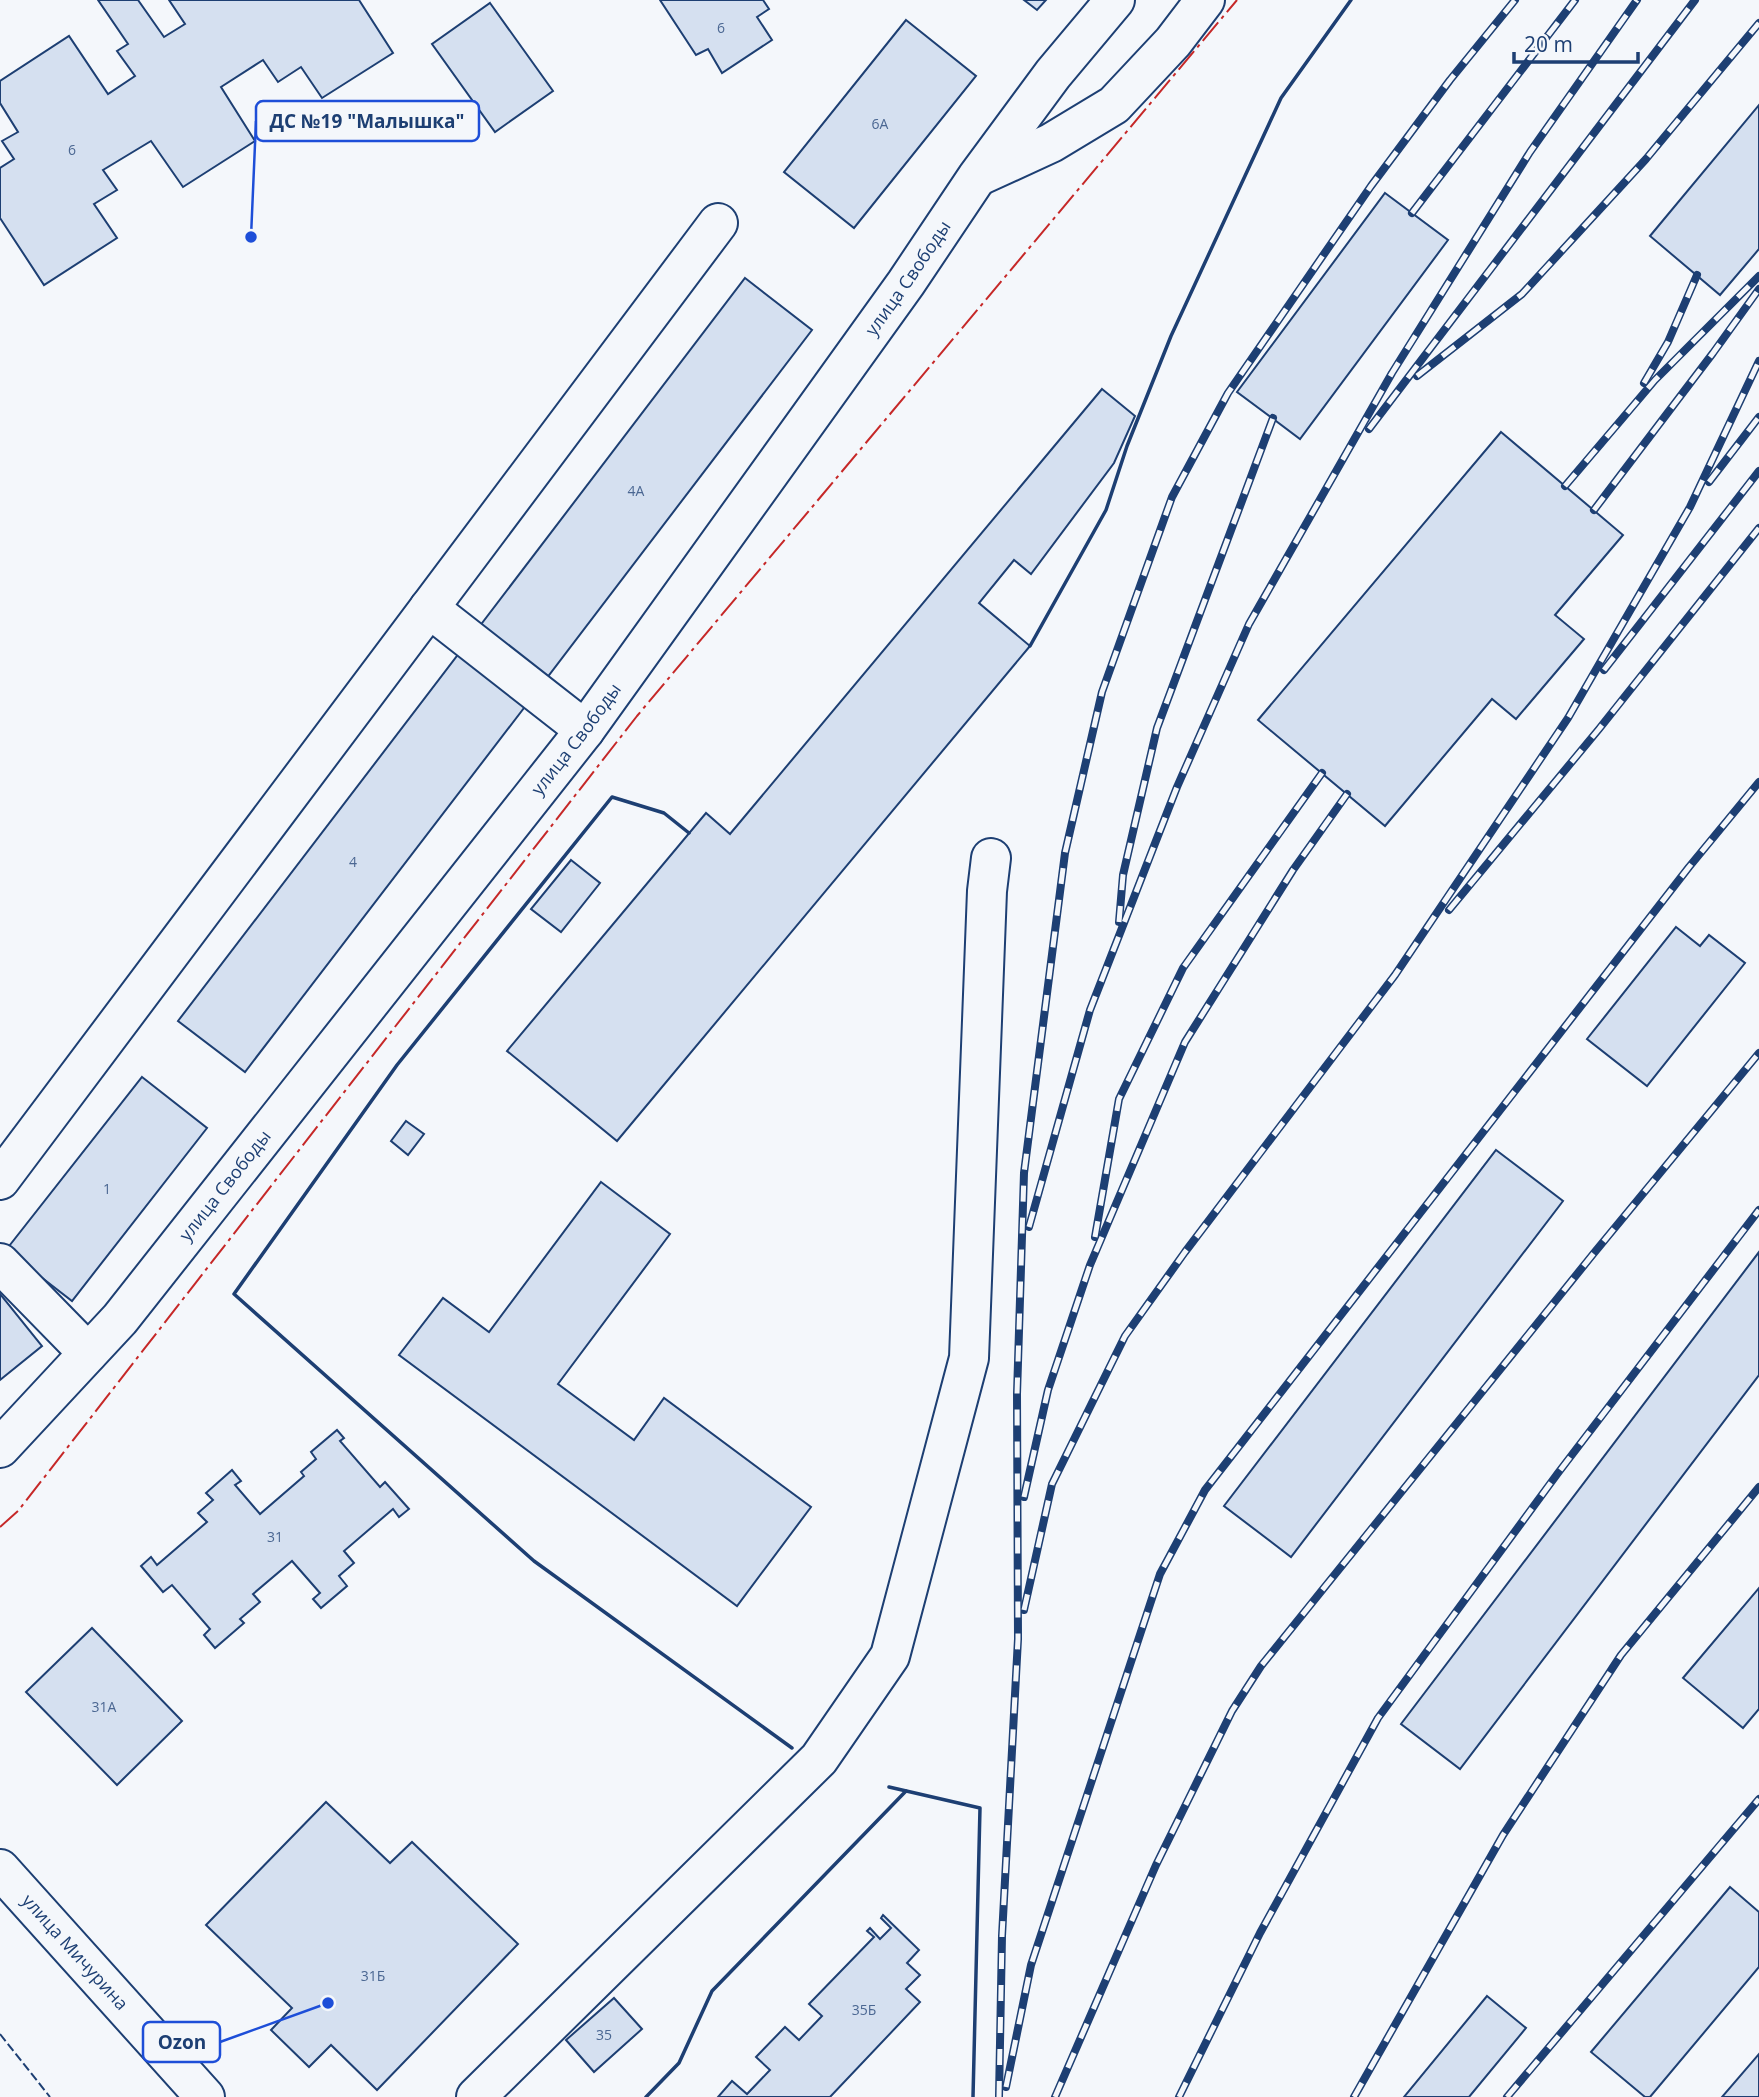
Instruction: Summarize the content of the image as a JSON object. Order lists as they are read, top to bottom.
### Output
{
  "streets": {
    "street": ["улица Свободы", "улица Мичурина"]
  },
  "places": ["ДС №19 \"Малышка\"", "Ozon"],
  "house_numbers": [
    "6",
    "6А",
    "6",
    "4А",
    "4",
    "1",
    "31",
    "31А",
    "31Б",
    "35Б",
    "35"
  ],
  "scale_bar": "20 m"
}
